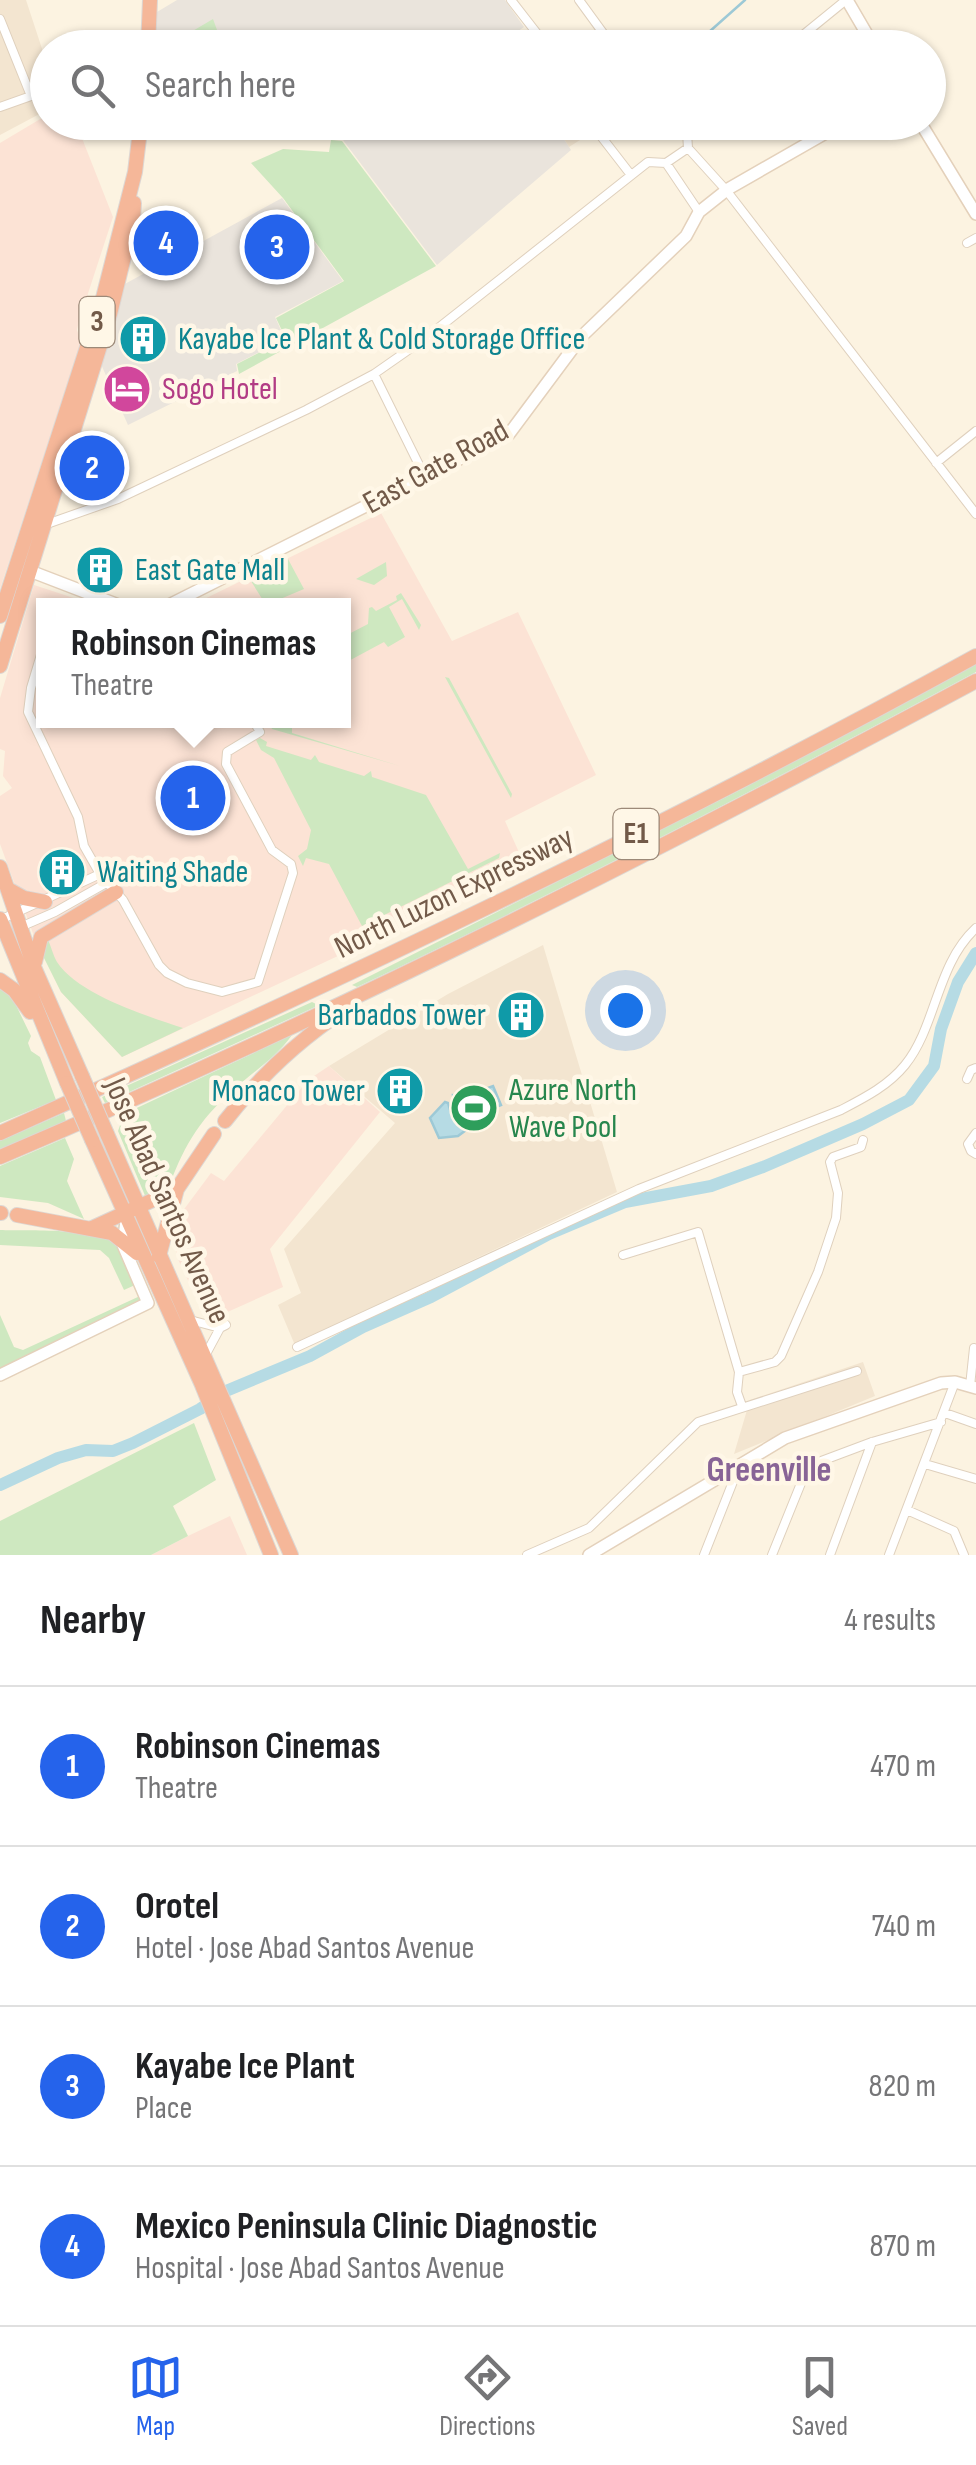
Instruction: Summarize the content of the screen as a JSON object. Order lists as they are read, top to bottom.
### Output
{
  "streets": {
    "highway": [
      "3",
      "E1",
      "North Luzon Expressway",
      "Jose Abad Santos Avenue"
    ],
    "street": ["East Gate Road"]
  },
  "districts": ["Greenville"],
  "places": {
    "building": [
      "Kayabe Ice Plant & Cold Storage Office",
      "East Gate Mall",
      "Waiting Shade",
      "Barbados Tower",
      "Monaco Tower"
    ],
    "hotel": ["Sogo Hotel"],
    "sports": ["Azure North Wave Pool"]
  },
  "page": {
    "search": "Search here",
    "pins": [
      "4",
      "3",
      "2",
      "1"
    ],
    "popup": ["Robinson Cinemas", "Theatre"],
    "heading": ["Nearby", "4 results"],
    "list": [
      {
        "mark": "1",
        "name": "Robinson Cinemas",
        "note": "Theatre",
        "value": "470 m"
      },
      {
        "mark": "2",
        "name": "Orotel",
        "note": "Hotel · Jose Abad Santos Avenue",
        "value": "740 m"
      },
      {
        "mark": "3",
        "name": "Kayabe Ice Plant",
        "note": "Place",
        "value": "820 m"
      },
      {
        "mark": "4",
        "name": "Mexico Peninsula Clinic Diagnostic",
        "note": "Hospital · Jose Abad Santos Avenue",
        "value": "870 m"
      }
    ],
    "nav": ["Map", "Directions", "Saved"]
  }
}
